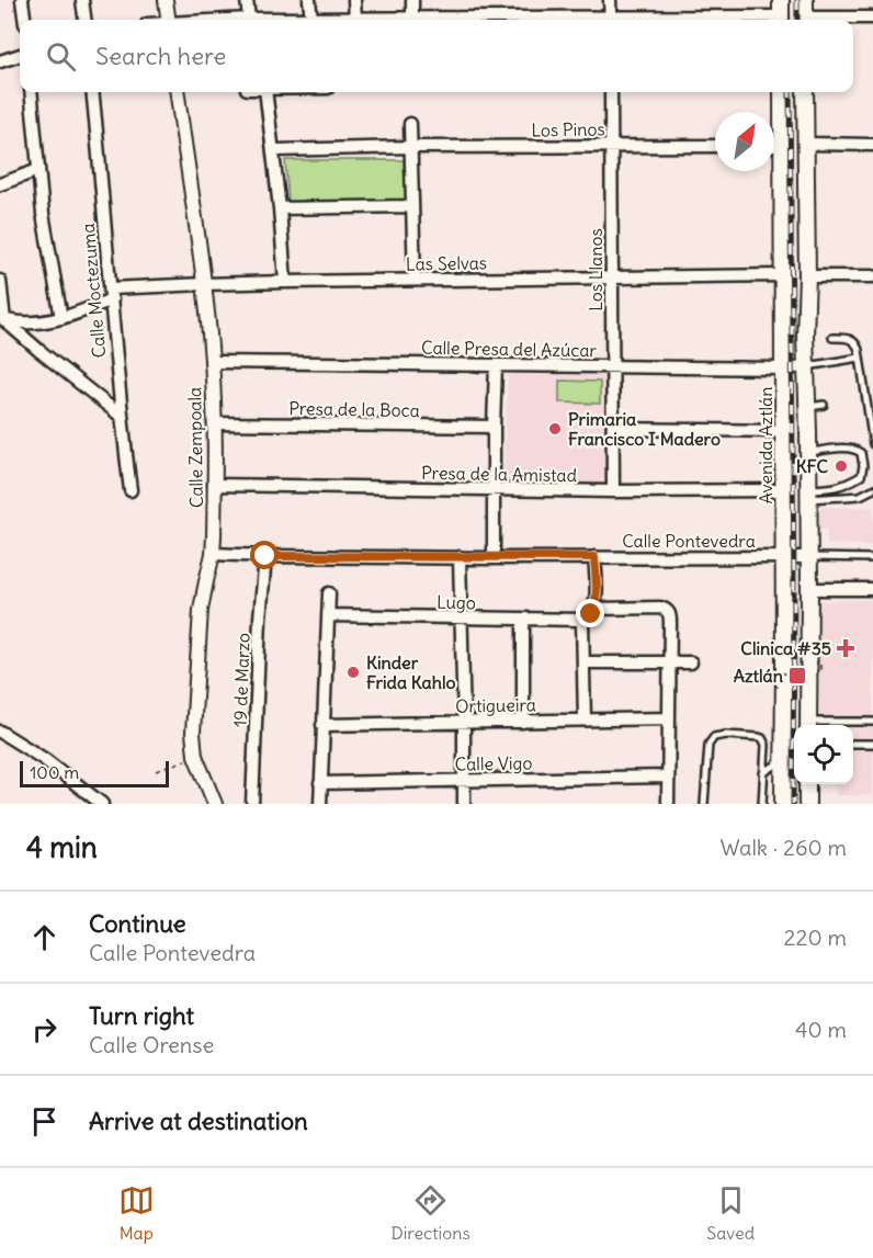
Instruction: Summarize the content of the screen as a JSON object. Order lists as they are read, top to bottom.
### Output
{
  "streets": {
    "main road": ["Avenida Aztlán"],
    "street": [
      "Los Pinos",
      "Las Selvas",
      "Los Llanos",
      "Calle Moctezuma",
      "Calle Presa del Azúcar",
      "Presa de la Boca",
      "Calle Zempoala",
      "Presa de la Amistad",
      "Calle Pontevedra",
      "Lugo",
      "19 de Marzo",
      "Ortigueira",
      "Calle Vigo"
    ]
  },
  "crossings": [
    ["Los Pinos", "Los Llanos"],
    ["Las Selvas", "Los Llanos"],
    ["Las Selvas", "Calle Moctezuma"],
    ["Las Selvas", "Avenida Aztlán"],
    ["Las Selvas", "Calle Zempoala"],
    ["Los Llanos", "Calle Presa del Azúcar"],
    ["Los Llanos", "Presa de la Amistad"],
    ["Calle Presa del Azúcar", "Avenida Aztlán"],
    ["Calle Presa del Azúcar", "Calle Zempoala"],
    ["Presa de la Boca", "Calle Zempoala"],
    ["Avenida Aztlán", "Presa de la Amistad"],
    ["Avenida Aztlán", "Calle Pontevedra"],
    ["Calle Zempoala", "Presa de la Amistad"],
    ["Calle Zempoala", "Calle Pontevedra"],
    ["Calle Pontevedra", "19 de Marzo"]
  ],
  "places": {
    "other": ["Primaria Francisco I Madero", "KFC", "Kinder Frida Kahlo"],
    "health": ["Clinica #35"],
    "transit": ["Aztlán"]
  },
  "scale_bar": "100 m",
  "north": "top right",
  "page": {
    "search": "Search here",
    "scale": "100 m",
    "heading": ["4 min", "Walk · 260 m"],
    "list": [
      ["Continue", "Calle Pontevedra", "220 m"],
      ["Turn right", "Calle Orense", "40 m"],
      "Arrive at destination"
    ],
    "nav": ["Map", "Directions", "Saved"]
  }
}
